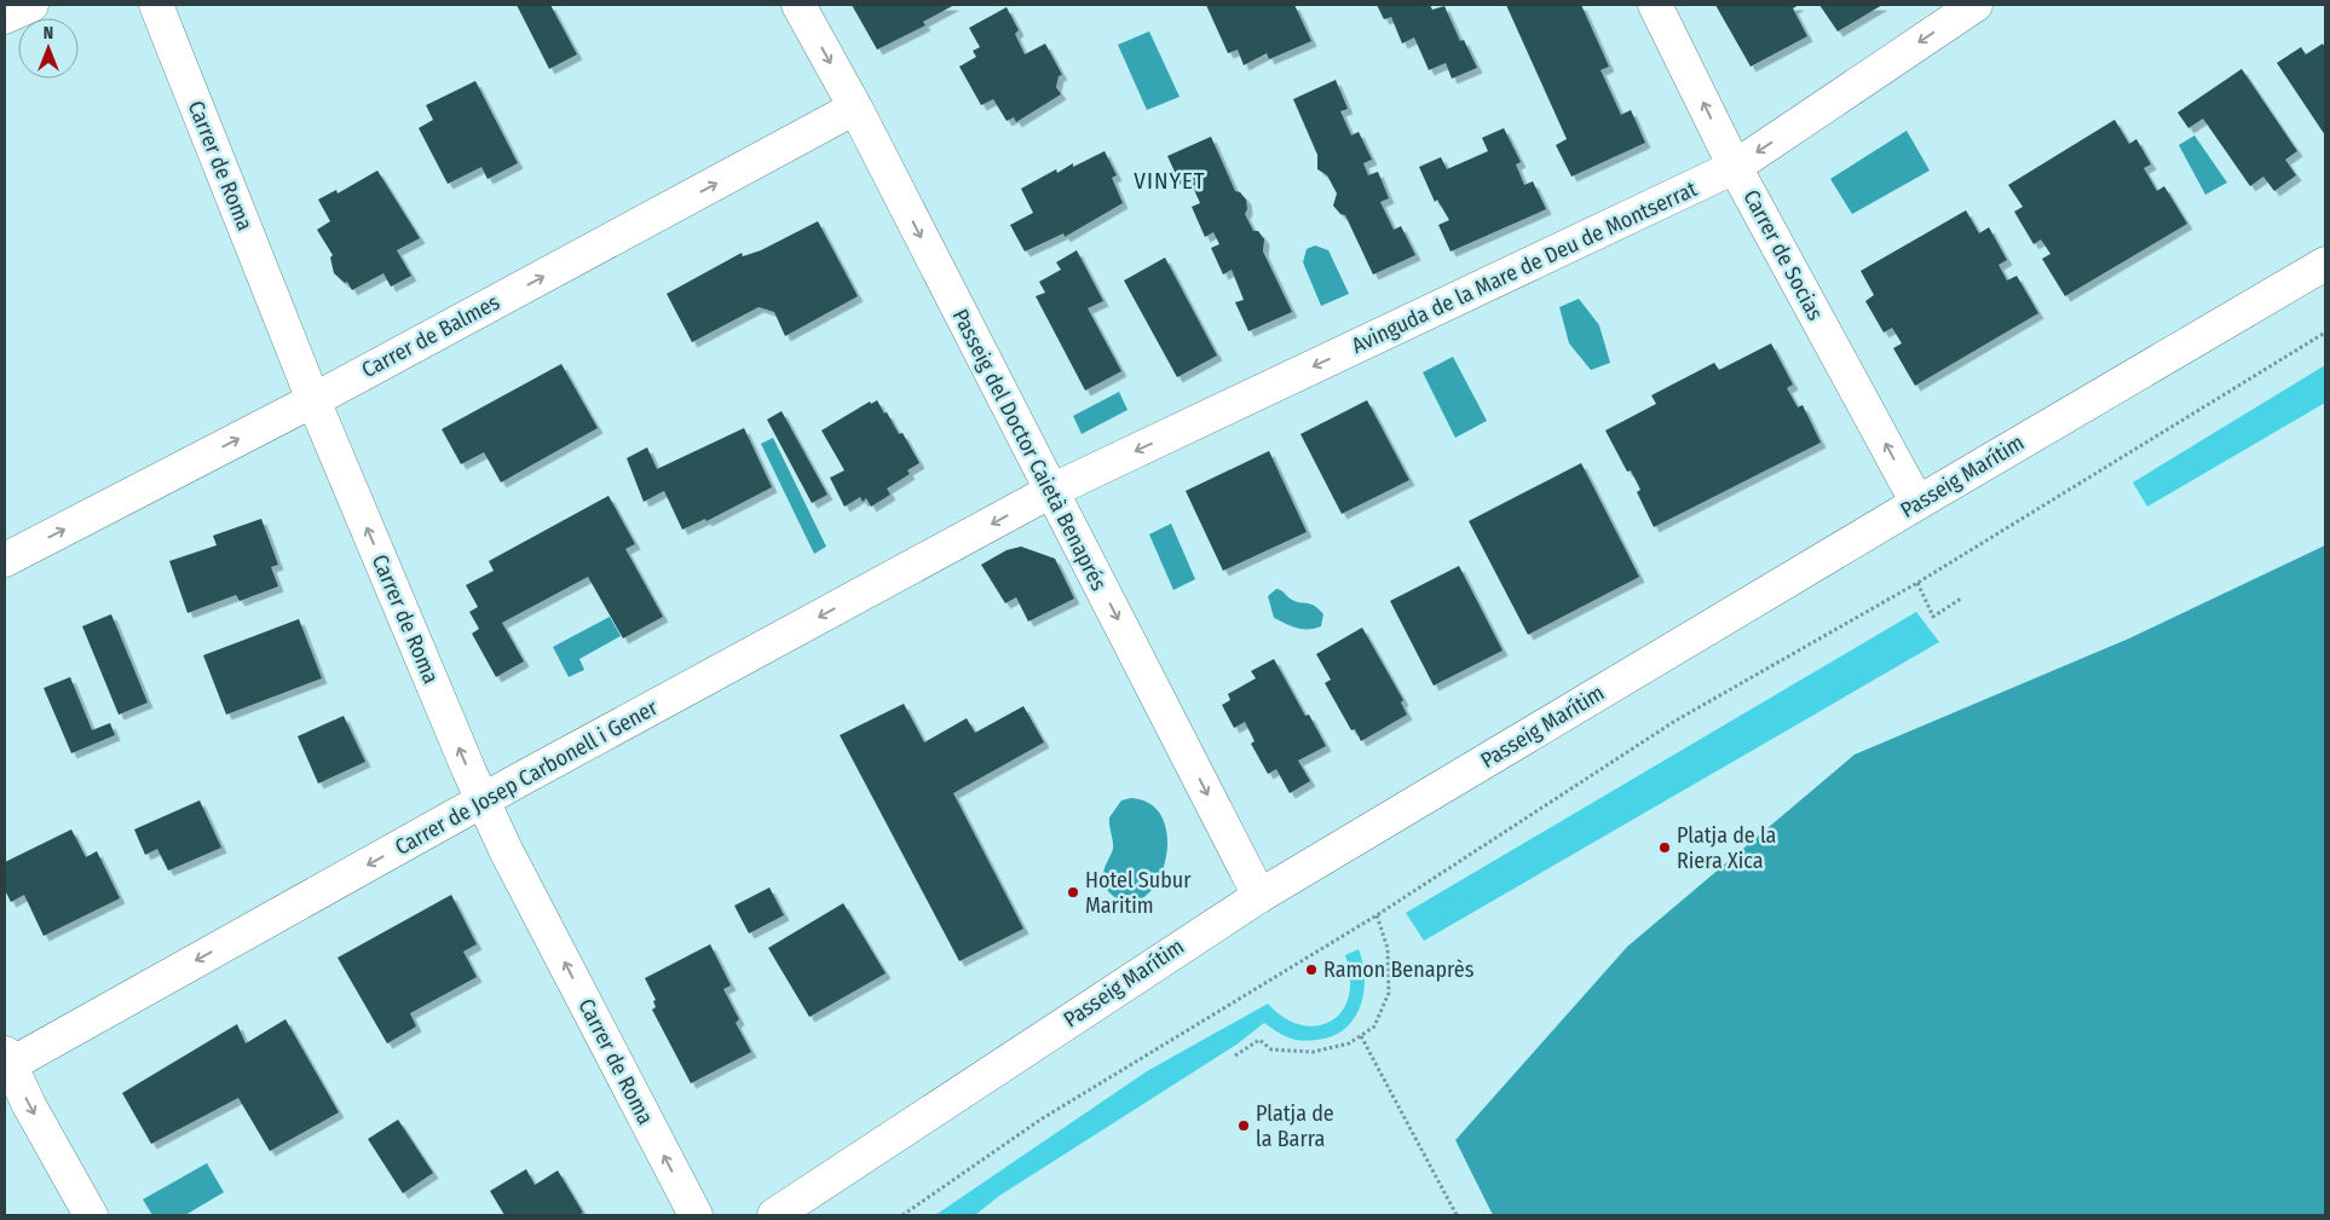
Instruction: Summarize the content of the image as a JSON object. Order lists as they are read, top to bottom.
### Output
{
  "streets": {
    "street": [
      "Carrer de Roma",
      "Carrer de Socias",
      "Avinguda de la Mare de Deu de Montserrat",
      "Carrer de Balmes",
      "Passeig del Doctor Caietà Benaprés",
      "Passeig Marítim",
      "Carrer de Josep Carbonell i Gener"
    ]
  },
  "crossings": [
    ["Carrer de Roma", "Carrer de Balmes"],
    ["Carrer de Roma", "Carrer de Josep Carbonell i Gener"],
    ["Carrer de Socias", "Avinguda de la Mare de Deu de Montserrat"],
    ["Carrer de Socias", "Passeig Marítim"],
    ["Avinguda de la Mare de Deu de Montserrat", "Passeig del Doctor Caietà Benaprés"],
    ["Avinguda de la Mare de Deu de Montserrat", "Carrer de Josep Carbonell i Gener"],
    ["Carrer de Balmes", "Passeig del Doctor Caietà Benaprés"],
    ["Passeig del Doctor Caietà Benaprés", "Passeig Marítim"],
    ["Passeig del Doctor Caietà Benaprés", "Carrer de Josep Carbonell i Gener"]
  ],
  "one_way": [
    "Carrer de Roma",
    "Carrer de Socias",
    "Avinguda de la Mare de Deu de Montserrat",
    "Carrer de Balmes",
    "Passeig del Doctor Caietà Benaprés",
    "Carrer de Josep Carbonell i Gener"
  ],
  "districts": ["VINYET"],
  "places": [
    "Platja de la Riera Xica",
    "Hotel Subur Maritim",
    "Ramon Benaprès",
    "Platja de la Barra"
  ],
  "north": "top"
}
